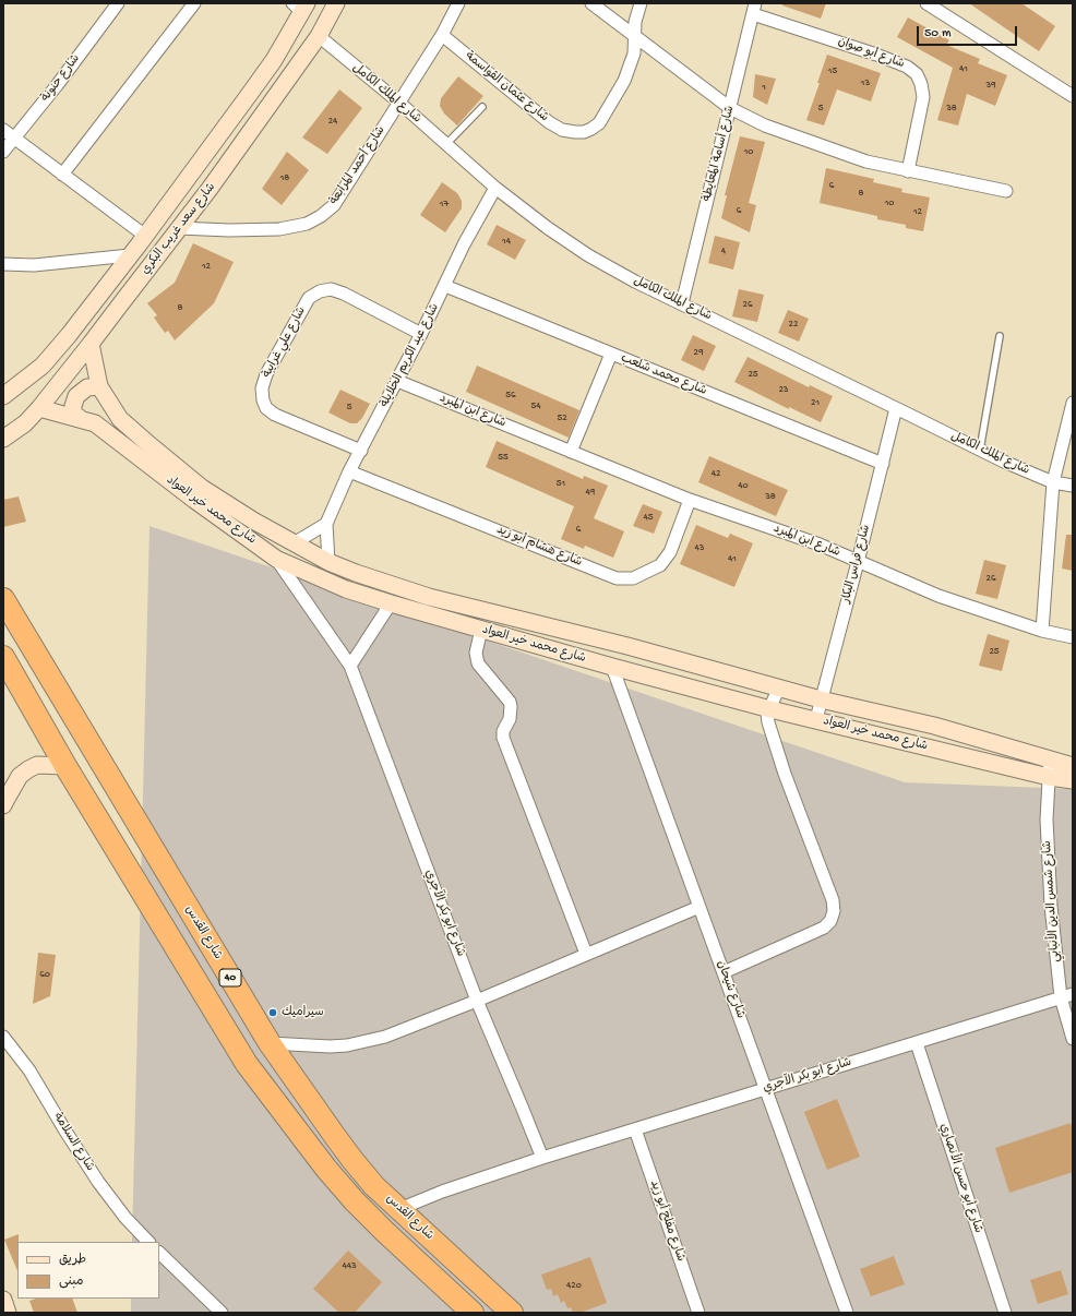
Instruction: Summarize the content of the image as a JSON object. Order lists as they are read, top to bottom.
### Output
{
  "streets": {
    "highway": ["شارع القدس", "40"],
    "street": [
      "شارع أبو صوان",
      "شارع حنونة",
      "شارع عثمان القواسمة",
      "شارع الملك الكامل",
      "شارع أسامة المعايطة",
      "شارع أحمد المرابعة",
      "شارع سعد غريب البكري",
      "شارع علي غرايبة",
      "شارع عبد الكريم الخلايلة",
      "شارع محمد شلعب",
      "شارع ابن المبرد",
      "شارع محمد خير العواد",
      "شارع هشام أبو زيد",
      "شارع فراس البكار",
      "شارع شمس الدين الأنبابي",
      "شارع ابو بكر الآجري",
      "شارع شيحان",
      "شارع السلامة",
      "شارع أبو حسن الأنصاري",
      "شارع مفلح أبو زيد"
    ]
  },
  "crossings": [
    ["شارع أبو صوان", "شارع أسامة المعايطة"],
    ["شارع عثمان القواسمة", "شارع أحمد المرابعة"],
    ["شارع الملك الكامل", "شارع أسامة المعايطة"],
    ["شارع الملك الكامل", "شارع أحمد المرابعة"],
    ["شارع الملك الكامل", "شارع سعد غريب البكري"],
    ["شارع الملك الكامل", "شارع عبد الكريم الخلايلة"],
    ["شارع الملك الكامل", "شارع فراس البكار"],
    ["شارع أحمد المرابعة", "شارع سعد غريب البكري"],
    ["شارع سعد غريب البكري", "شارع محمد خير العواد"],
    ["شارع علي غرايبة", "شارع عبد الكريم الخلايلة"],
    ["شارع عبد الكريم الخلايلة", "شارع محمد شلعب"],
    ["شارع عبد الكريم الخلايلة", "شارع ابن المبرد"],
    ["شارع عبد الكريم الخلايلة", "شارع محمد خير العواد"],
    ["شارع عبد الكريم الخلايلة", "شارع هشام أبو زيد"],
    ["شارع محمد شلعب", "شارع فراس البكار"],
    ["شارع ابن المبرد", "شارع هشام أبو زيد"],
    ["شارع ابن المبرد", "شارع فراس البكار"],
    ["شارع محمد خير العواد", "شارع فراس البكار"],
    ["شارع محمد خير العواد", "شارع شمس الدين الأنبابي"],
    ["شارع محمد خير العواد", "شارع ابو بكر الآجري"],
    ["شارع محمد خير العواد", "شارع شيحان"],
    ["شارع شمس الدين الأنبابي", "شارع ابو بكر الآجري"],
    ["شارع ابو بكر الآجري", "شارع القدس"],
    ["شارع ابو بكر الآجري", "شارع شيحان"],
    ["شارع ابو بكر الآجري", "شارع أبو حسن الأنصاري"],
    ["شارع ابو بكر الآجري", "شارع مفلح أبو زيد"]
  ],
  "places": ["سيراميك"],
  "house_numbers": [
    "41",
    "15",
    "13",
    "39",
    "1",
    "5",
    "38",
    "24",
    "10",
    "18",
    "6",
    "8",
    "10",
    "17",
    "6",
    "12",
    "14",
    "4",
    "12",
    "26",
    "8",
    "22",
    "29",
    "25",
    "23",
    "56",
    "21",
    "54",
    "5",
    "52",
    "55",
    "42",
    "51",
    "40",
    "49",
    "38",
    "45",
    "6",
    "43",
    "41",
    "26",
    "25",
    "60",
    "443",
    "420"
  ],
  "legend": ["طريق", "مبنى"],
  "scale_bar": "50 m"
}
